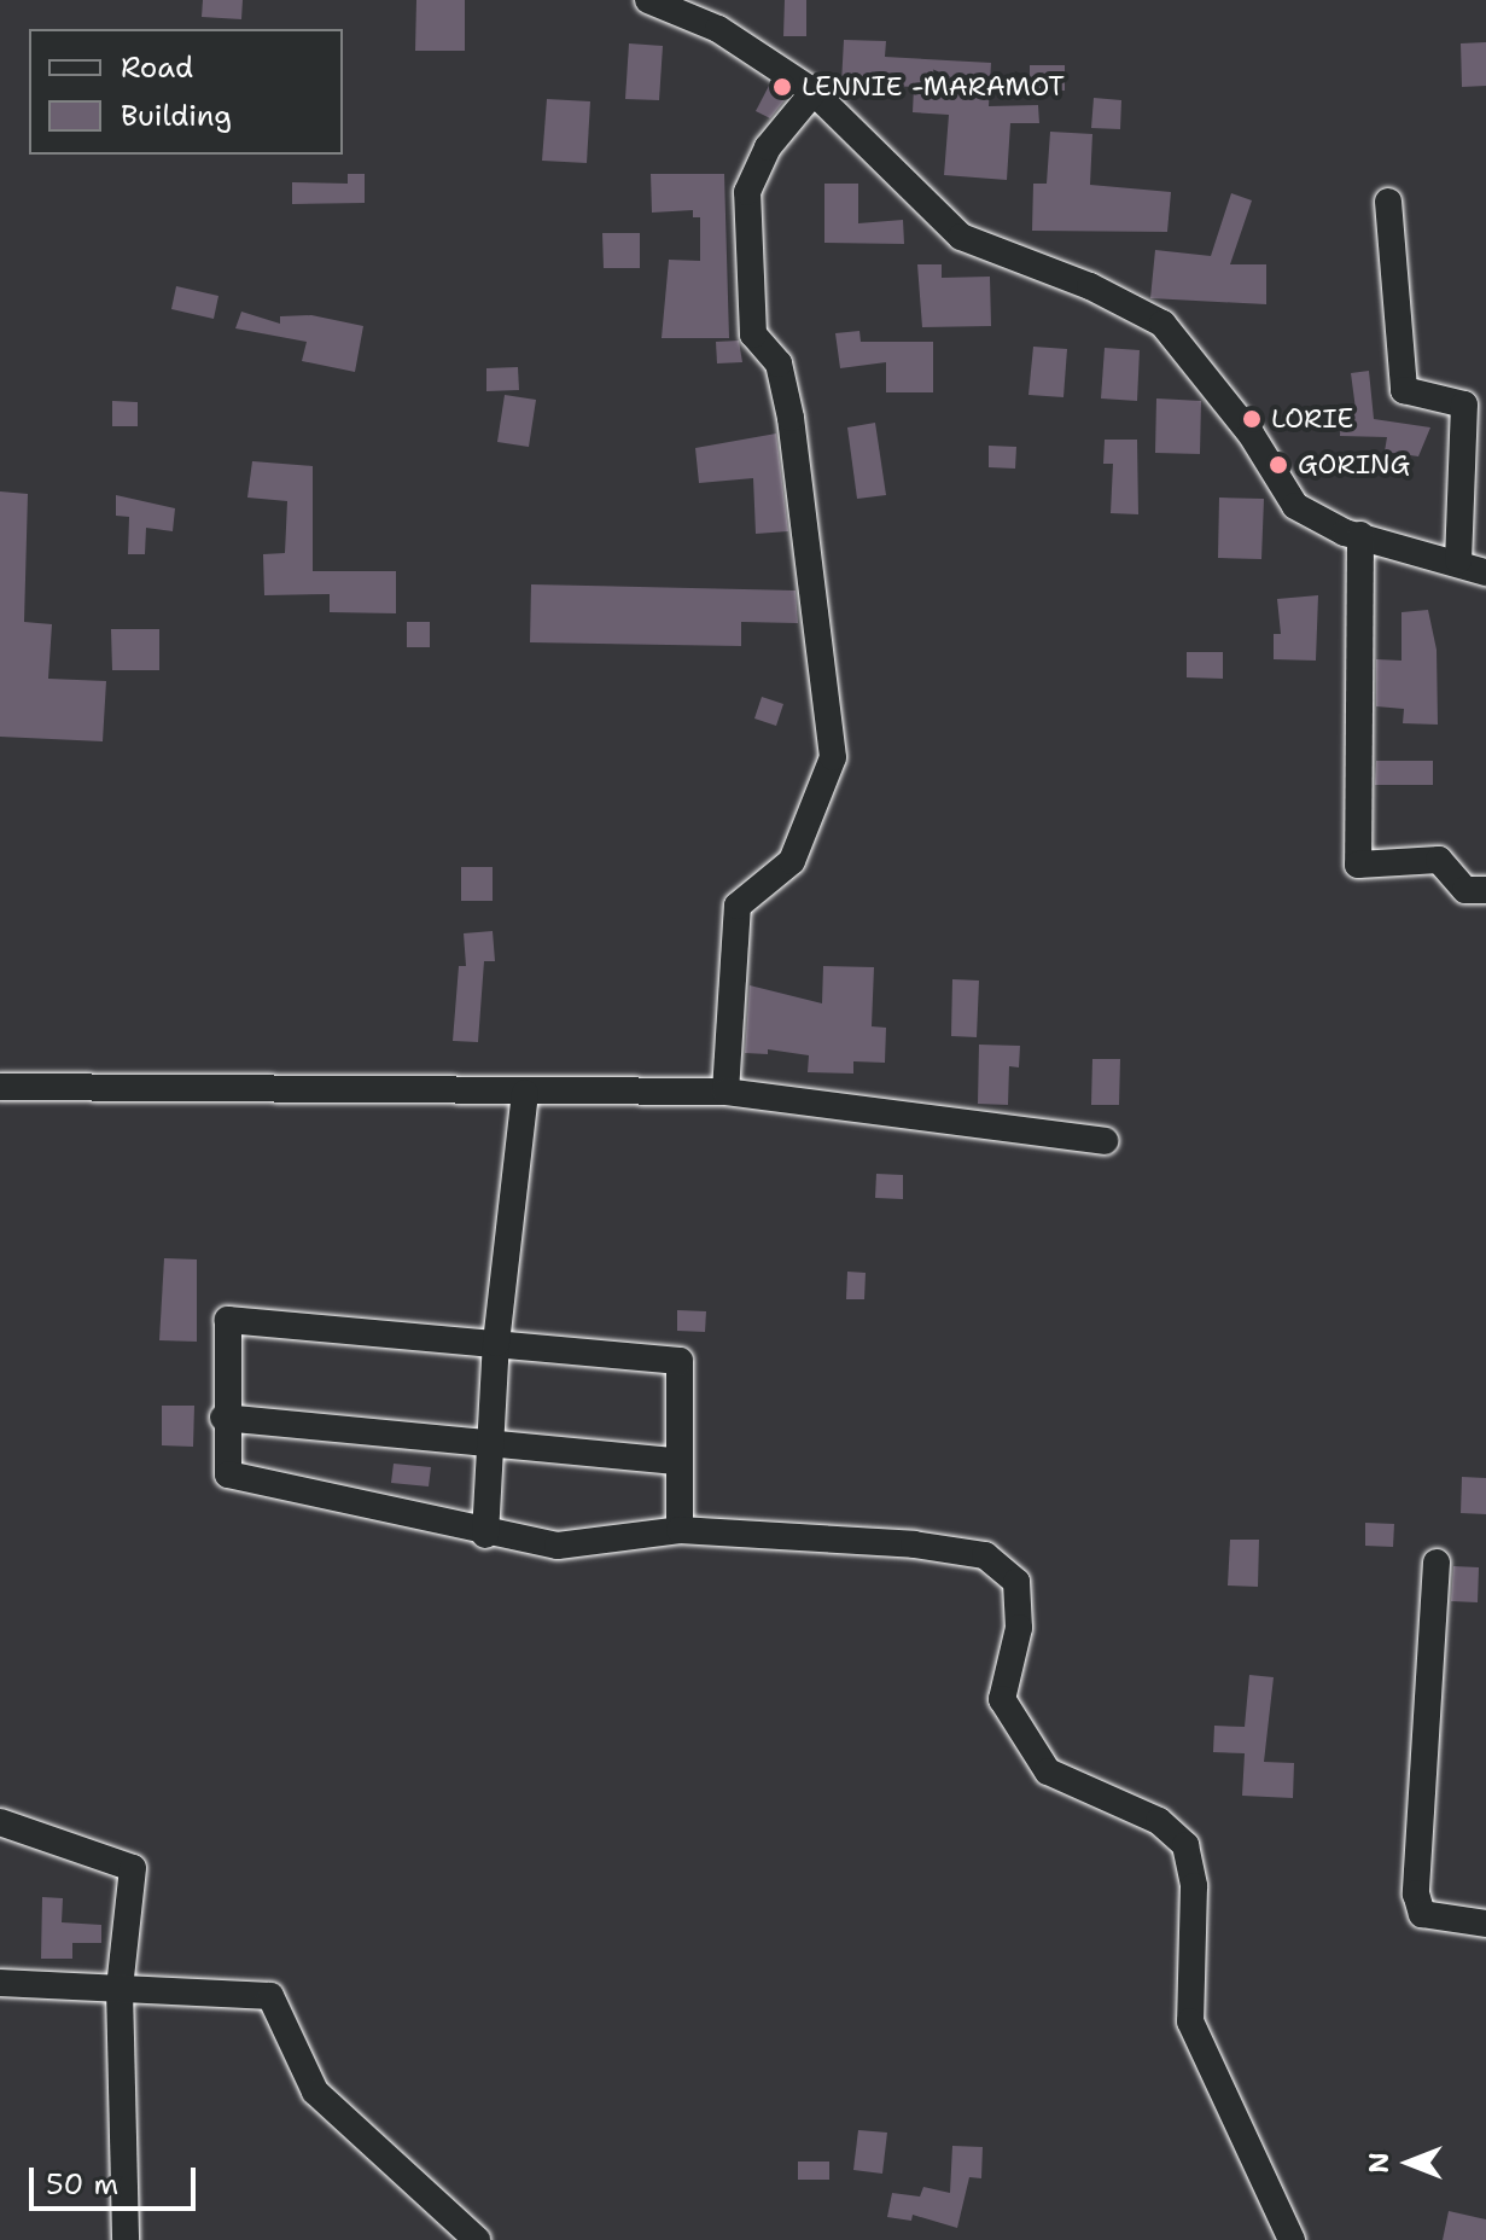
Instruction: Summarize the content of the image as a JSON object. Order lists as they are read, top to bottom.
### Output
{
  "places": ["LENNIE -MARAMOT", "LORIE", "GORING"],
  "legend": ["Road", "Building"],
  "scale_bar": "50 m",
  "north": "left"
}
